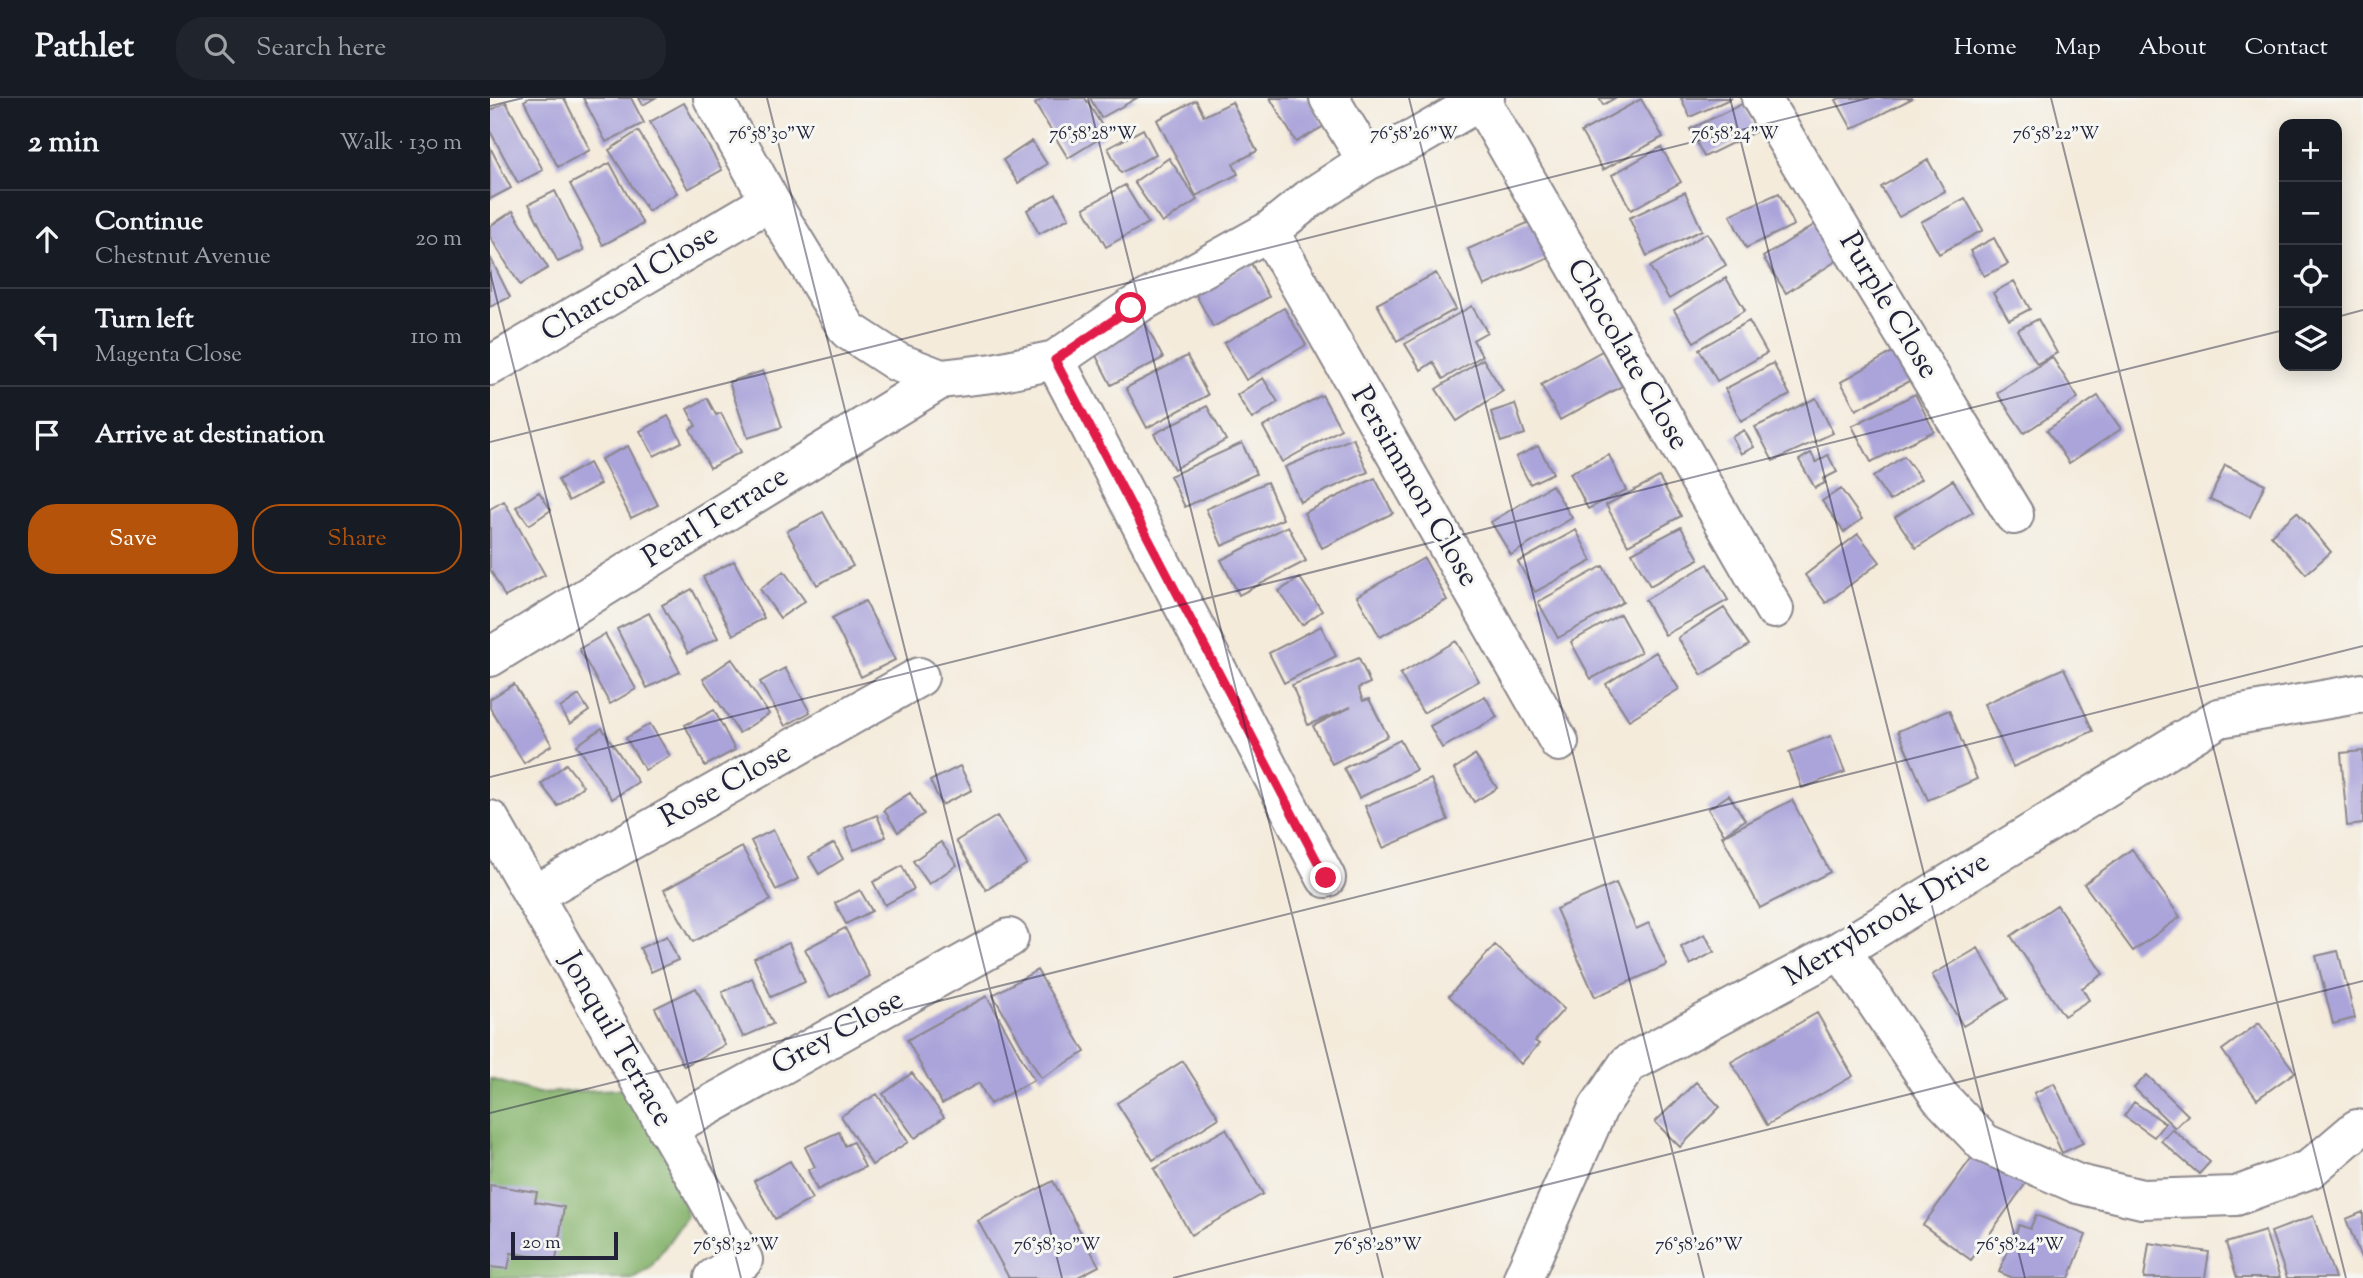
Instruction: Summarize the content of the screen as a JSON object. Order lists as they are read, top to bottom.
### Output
{
  "streets": {
    "street": [
      "Charcoal Close",
      "Purple Close",
      "Chocolate Close",
      "Persimmon Close",
      "Pearl Terrace",
      "Rose Close",
      "Merrybrook Drive",
      "Grey Close",
      "Jonquil Terrace"
    ]
  },
  "crossings": [
    ["Rose Close", "Jonquil Terrace"],
    ["Grey Close", "Jonquil Terrace"]
  ],
  "scale_bar": "20 m",
  "page": {
    "header": "Pathlet",
    "search": "Search here",
    "nav": [
      "Home",
      "Map",
      "About",
      "Contact"
    ],
    "heading": ["2 min", "Walk · 130 m"],
    "map_buttons": ["+", "−"],
    "list": [
      ["Continue", "Chestnut Avenue", "20 m"],
      ["Turn left", "Magenta Close", "110 m"],
      "Arrive at destination"
    ],
    "buttons": ["Save", "Share"],
    "scale": "20 m"
  },
  "coordinates": [
    "76°58'30\"W",
    "76°58'28\"W",
    "76°58'26\"W",
    "76°58'24\"W",
    "76°58'22\"W",
    "76°58'32\"W"
  ]
}
